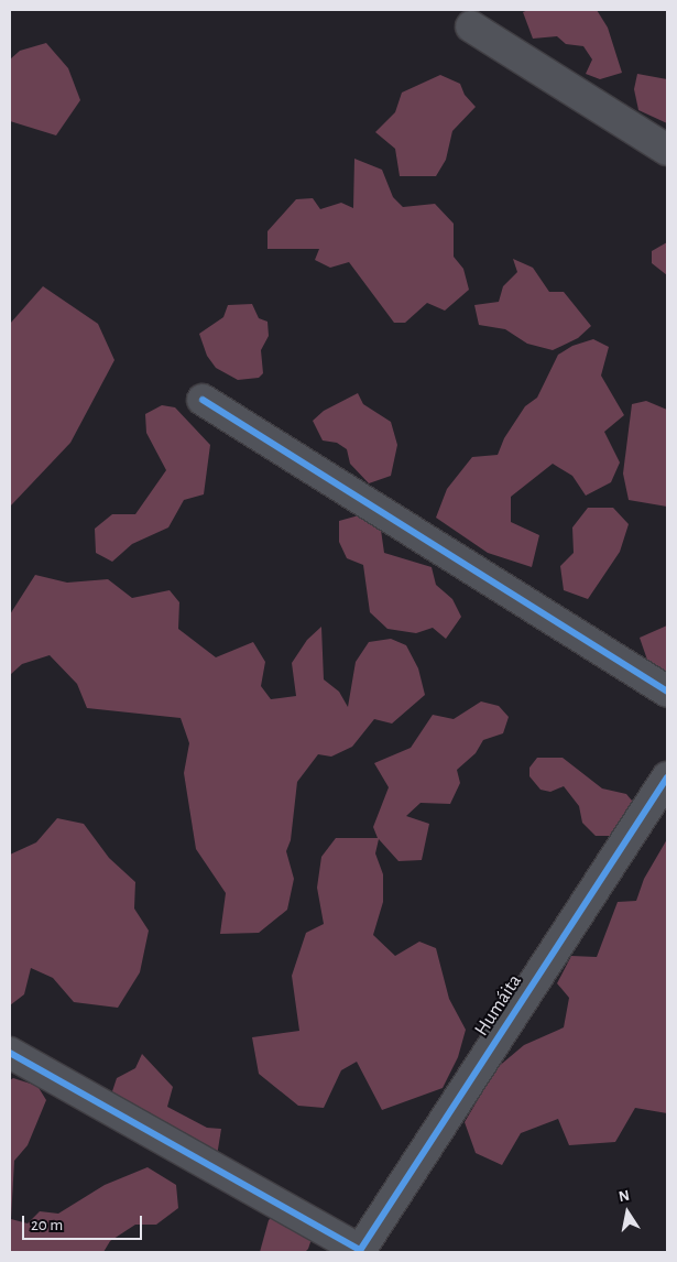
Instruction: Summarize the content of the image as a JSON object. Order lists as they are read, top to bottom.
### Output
{
  "streets": {
    "street": ["Humáita"]
  },
  "scale_bar": "20 m",
  "north": "top"
}
